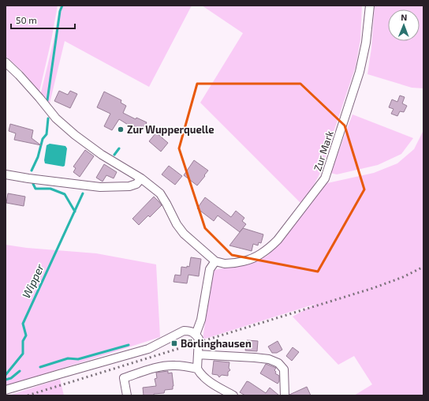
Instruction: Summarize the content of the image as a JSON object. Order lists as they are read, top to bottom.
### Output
{
  "streets": {
    "street": ["Zur Mark"]
  },
  "water": ["Wipper"],
  "places": {
    "other": ["Zur Wupperquelle"],
    "transit": ["Börlinghausen"]
  },
  "scale_bar": "50 m",
  "north": "top"
}
